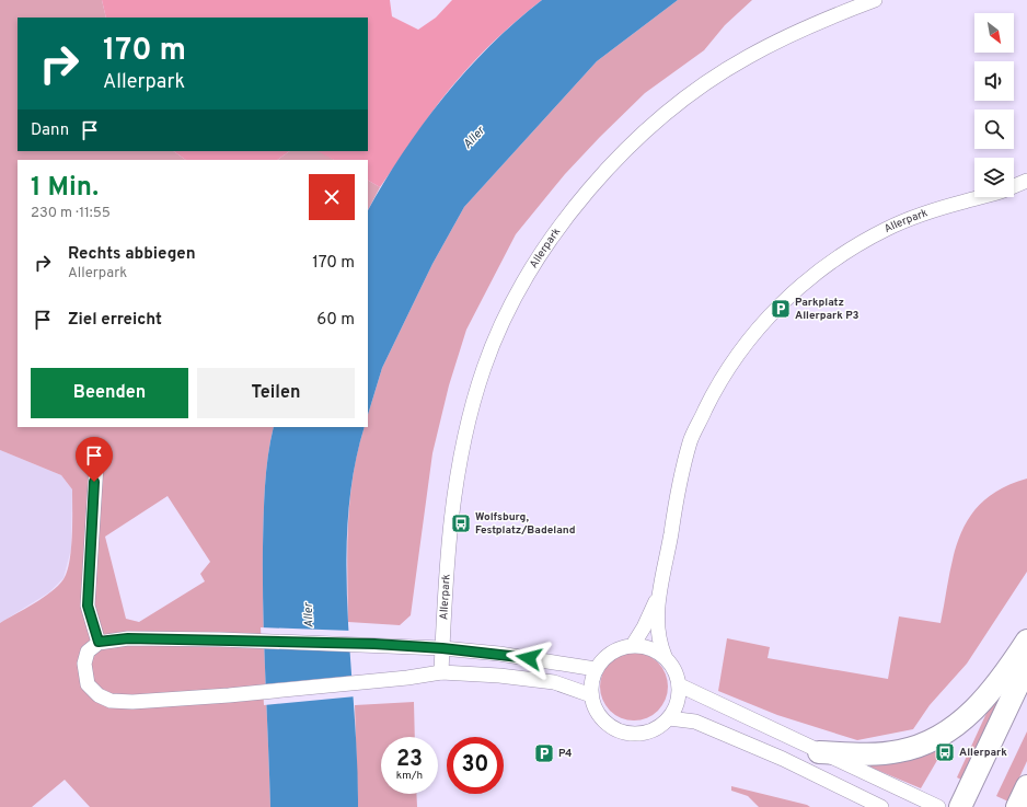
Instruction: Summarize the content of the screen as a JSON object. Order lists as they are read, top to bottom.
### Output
{
  "streets": {
    "street": ["Allerpark"]
  },
  "water": ["Aller"],
  "places": {
    "parking": ["Parkplatz Allerpark P3", "P4"],
    "bus stop": ["Wolfsburg, Festplatz/Badeland", "Allerpark"]
  },
  "north": "bottom right",
  "page": {
    "turn": ["170 m", "Allerpark"],
    "then": "Dann",
    "heading": ["1 Min.", "230 m · 11:55"],
    "list": [
      {
        "name": "Rechts abbiegen",
        "note": "Allerpark",
        "value": "170 m"
      },
      {
        "name": "Ziel erreicht",
        "value": "60 m"
      }
    ],
    "buttons": ["Beenden", "Teilen"],
    "speed": "23 km/h",
    "limit": "30"
  }
}
